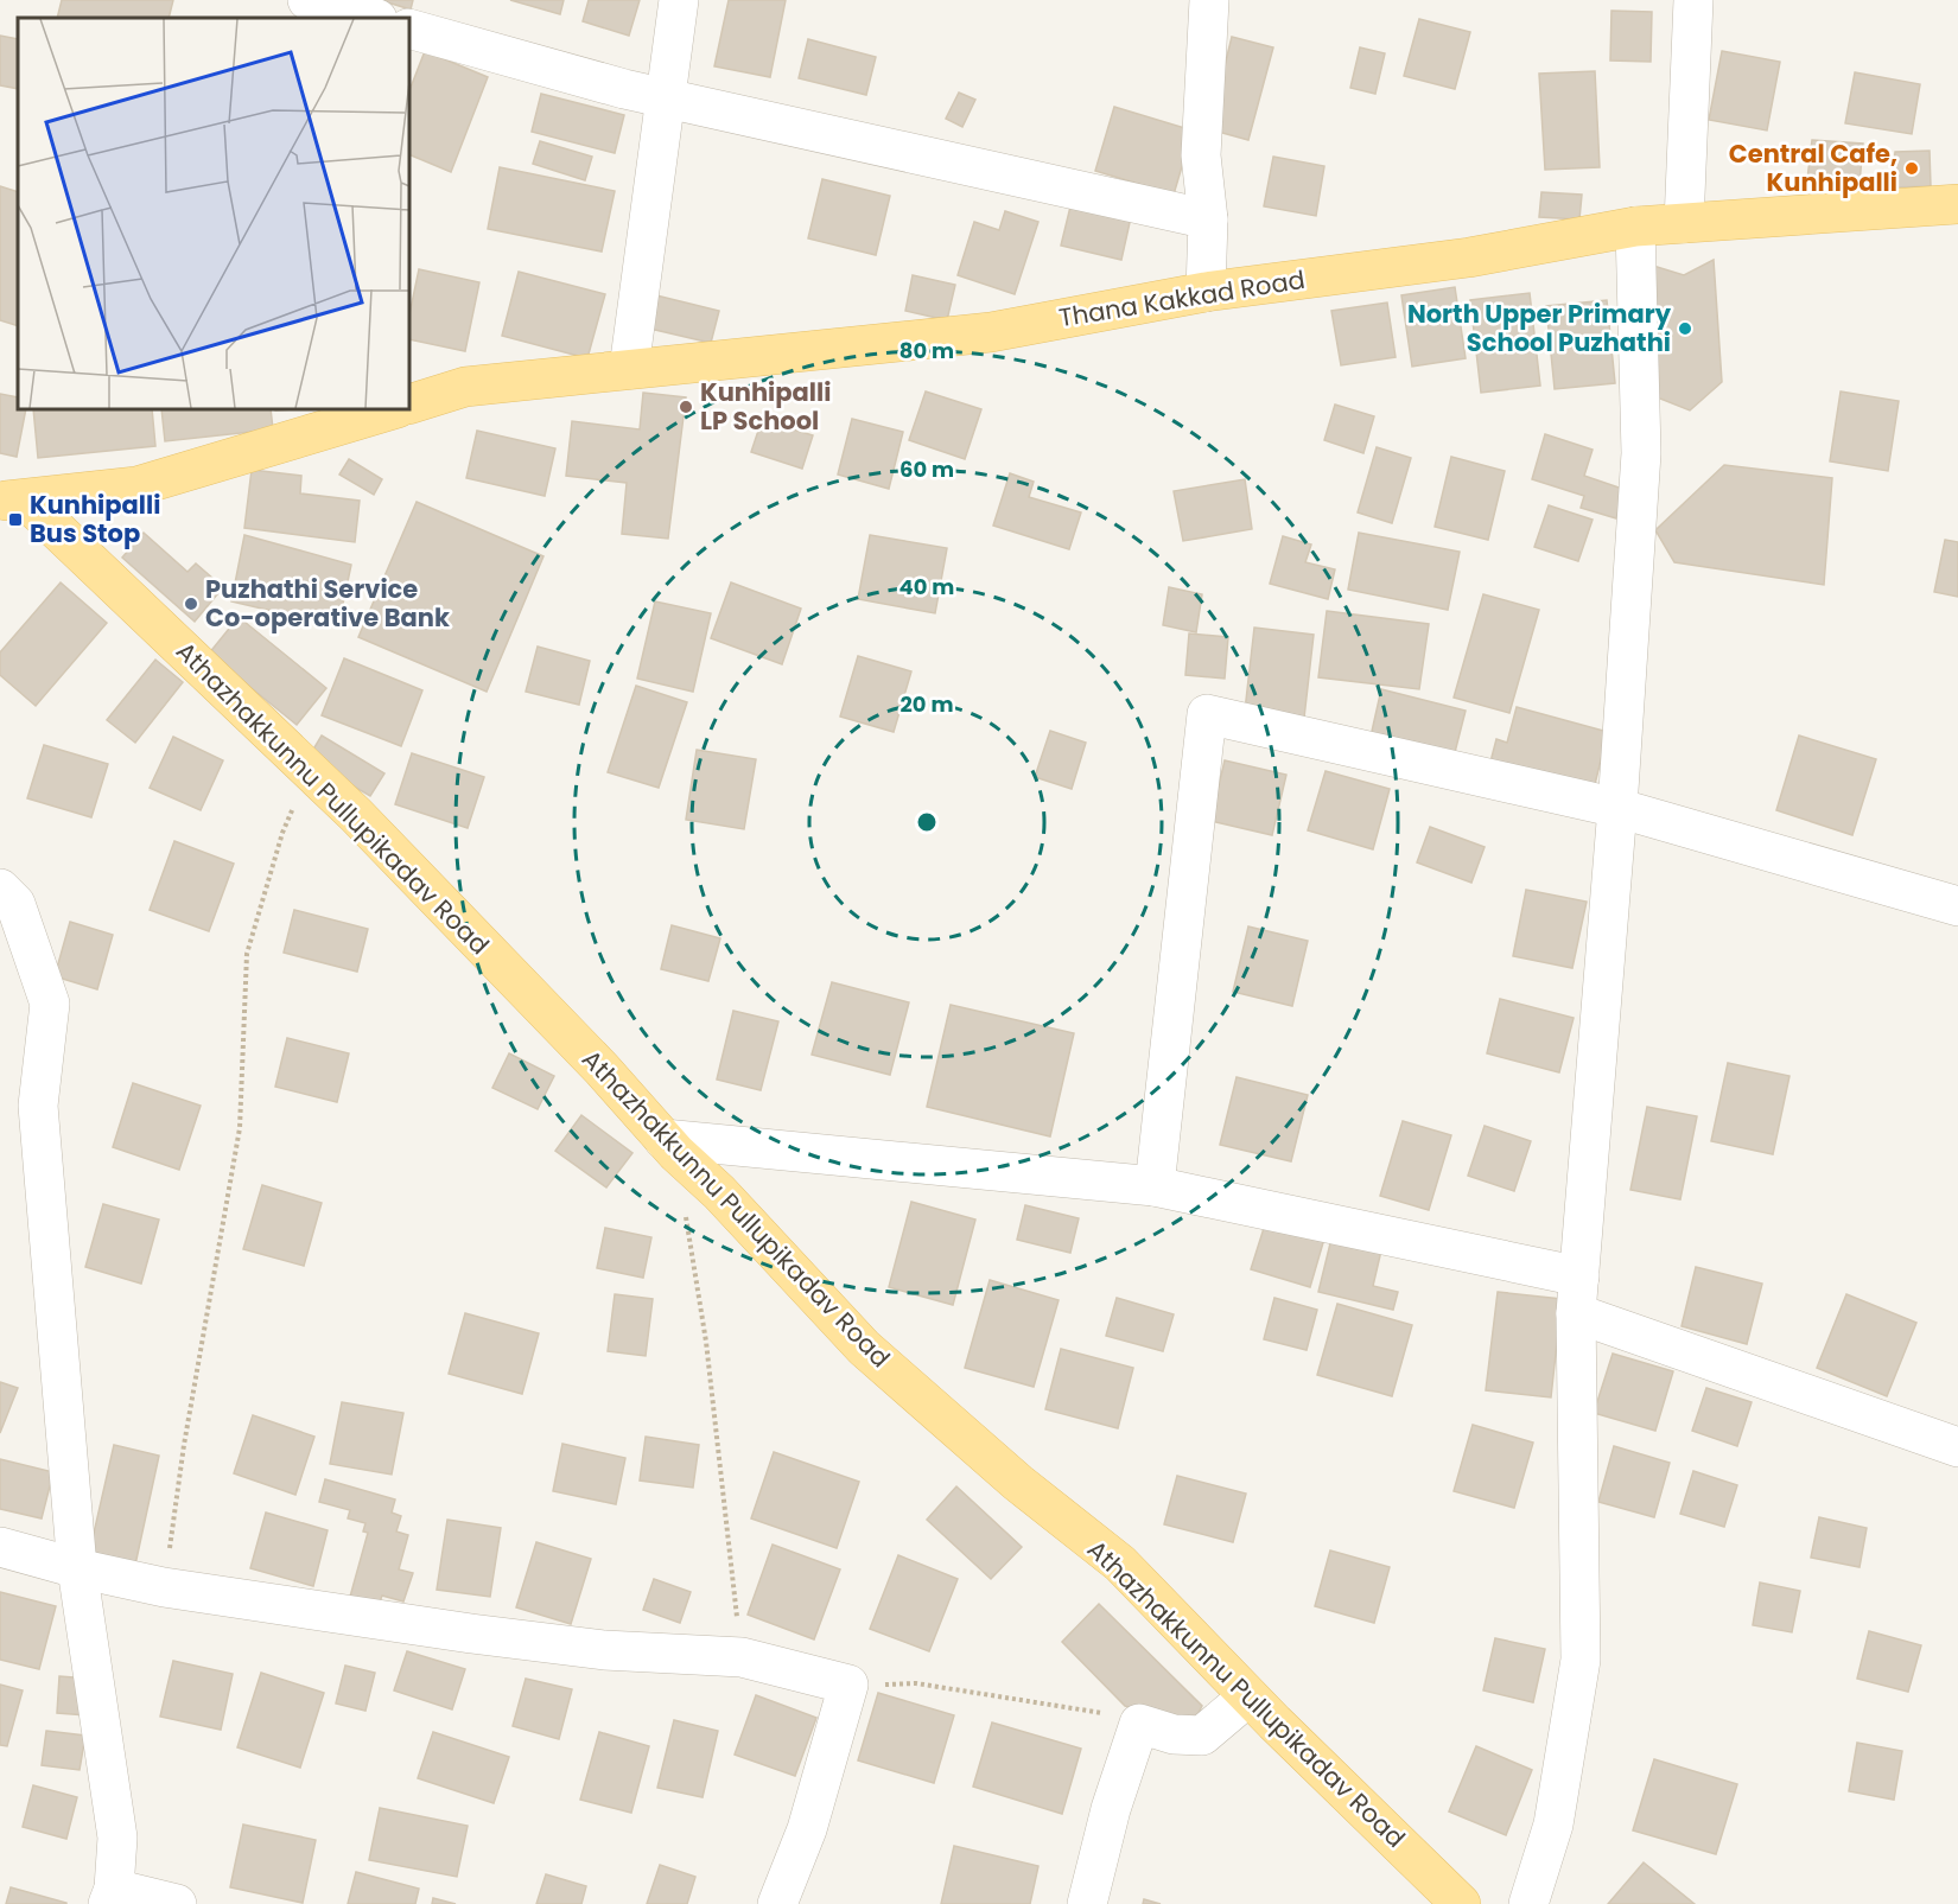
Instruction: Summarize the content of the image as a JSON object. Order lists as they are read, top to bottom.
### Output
{
  "streets": {
    "main road": ["Thana Kakkad Road", "Athazhakkunnu Pullupikadav Road"]
  },
  "places": {
    "other": [
      "Central Cafe, Kunhipalli",
      "North Upper Primary School Puzhathi",
      "Kunhipalli LP School",
      "Puzhathi Service Co-operative Bank"
    ],
    "transit": ["Kunhipalli Bus Stop"]
  },
  "rings": [
    "80 m",
    "60 m",
    "40 m",
    "20 m"
  ]
}
